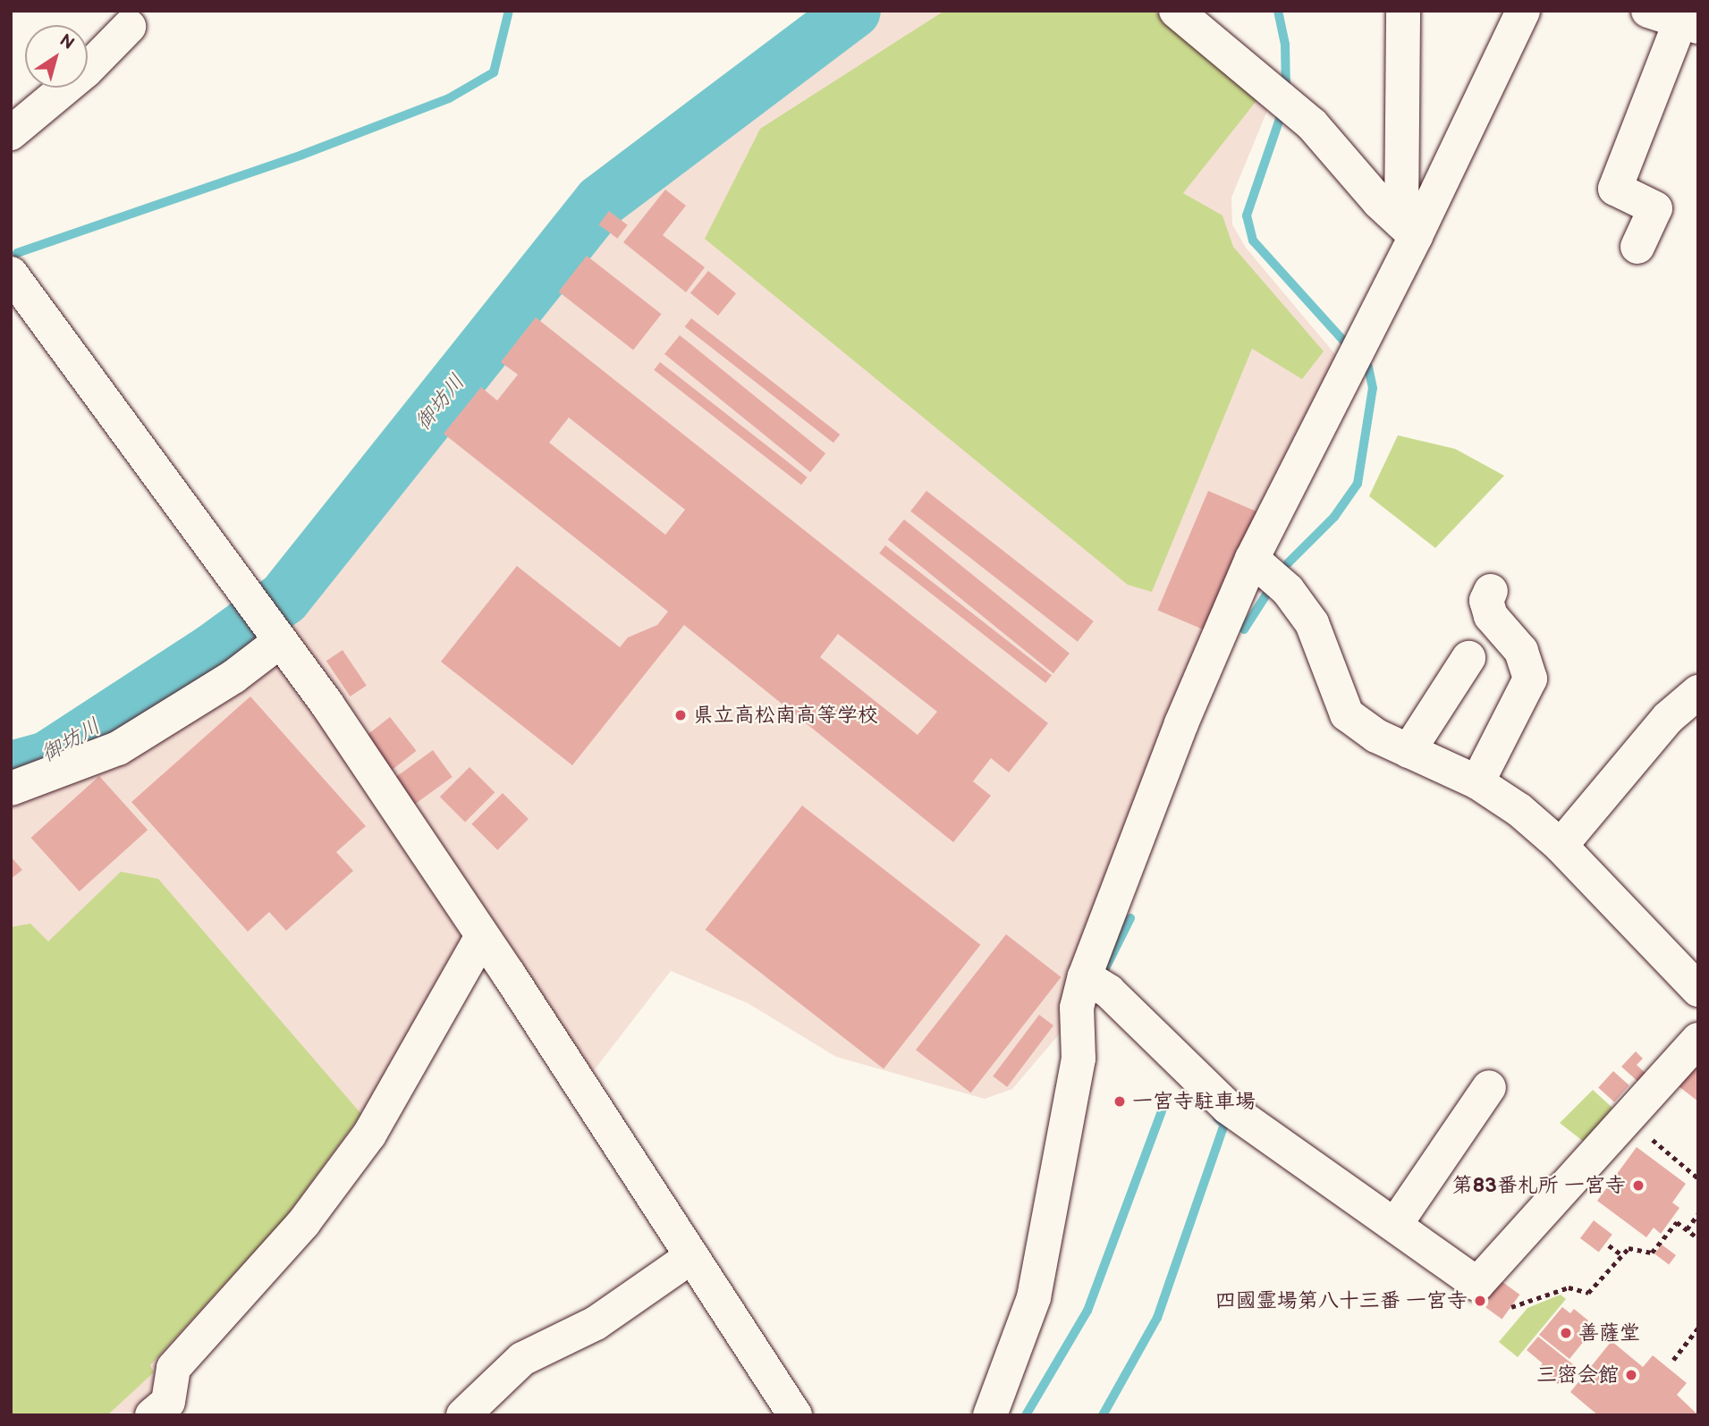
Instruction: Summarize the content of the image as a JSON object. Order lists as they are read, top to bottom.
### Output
{
  "water": ["御坊川"],
  "places": [
    "県立高松南高等学校",
    "一宮寺駐車場",
    "第83番札所 一宮寺",
    "四國霊場第八十三番 一宮寺",
    "善薩堂",
    "三密会館"
  ],
  "north": "top right"
}
